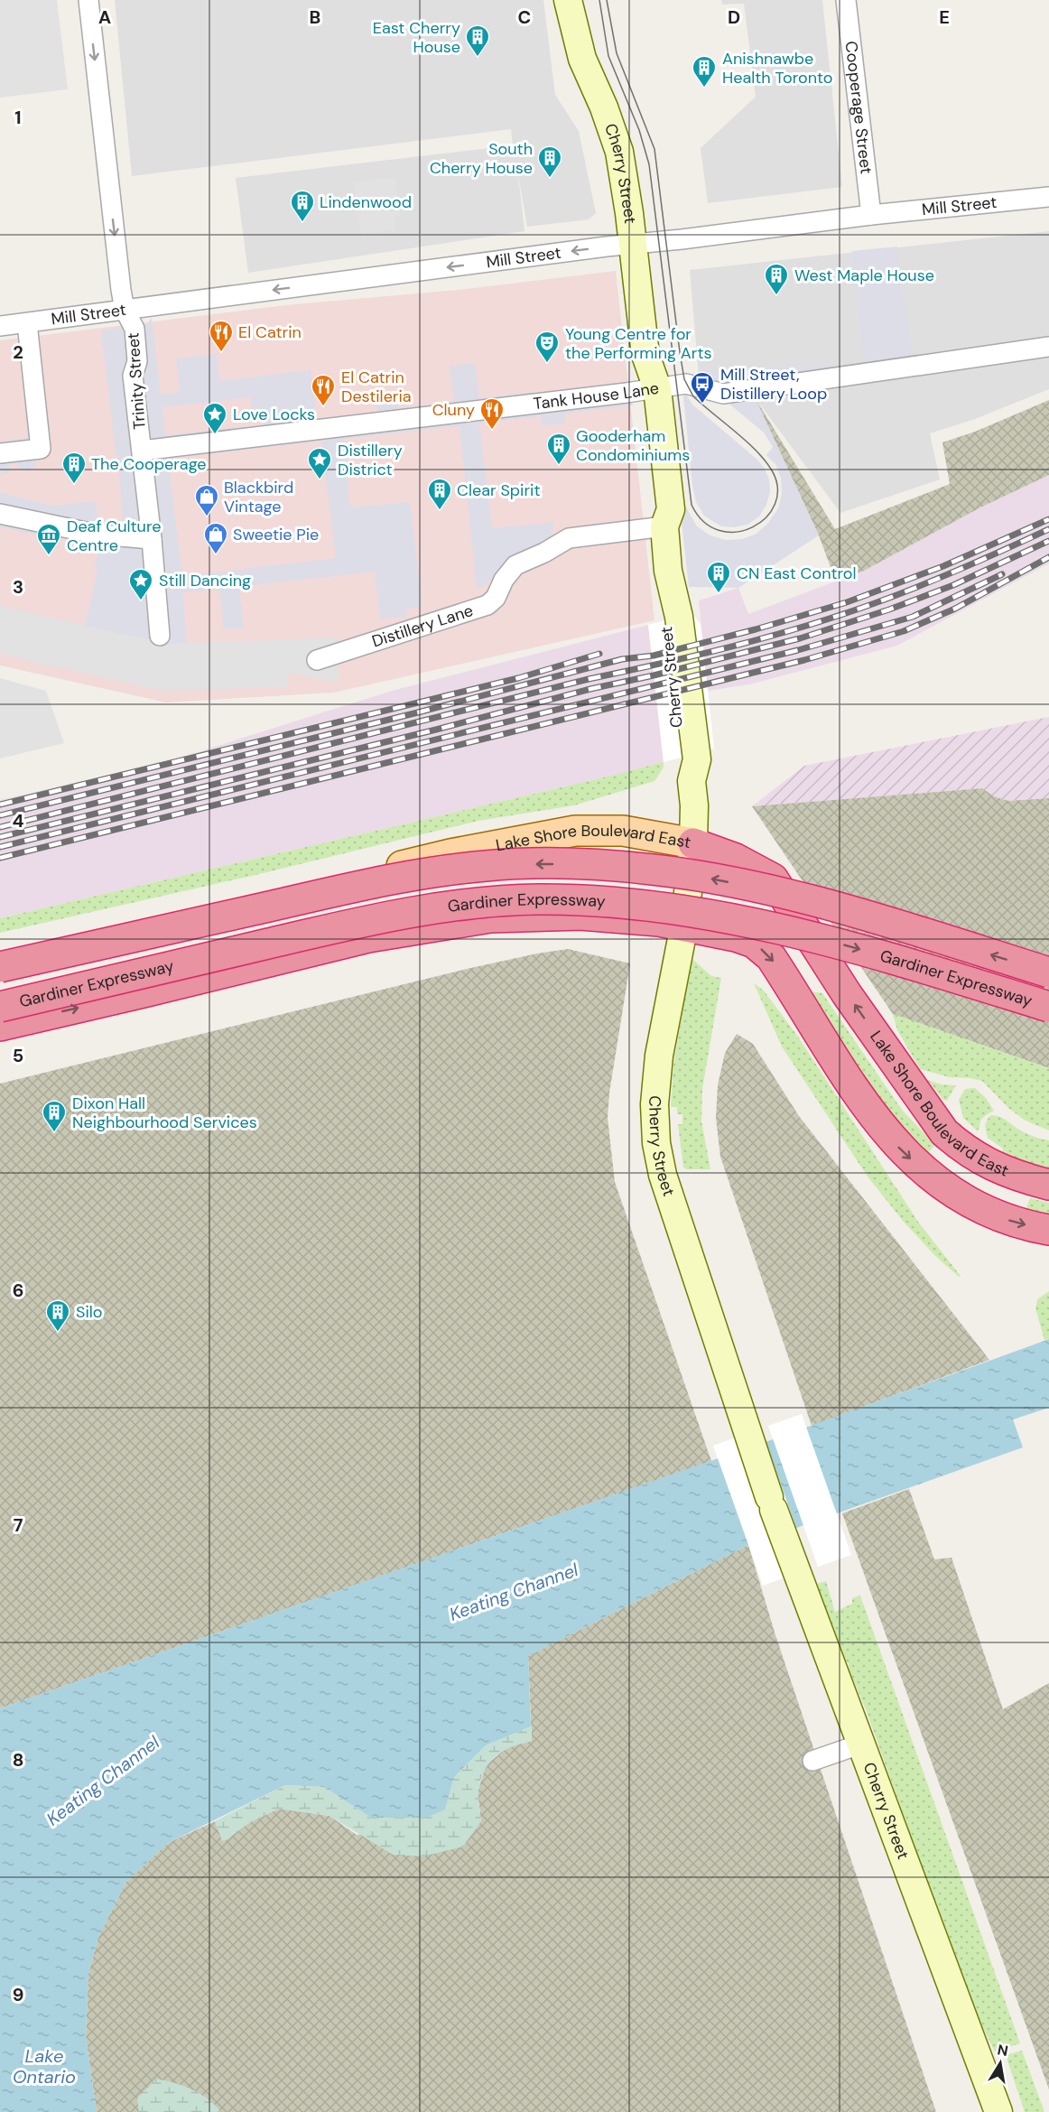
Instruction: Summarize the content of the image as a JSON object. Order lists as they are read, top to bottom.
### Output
{
  "streets": {
    "highway": ["Lake Shore Boulevard East", "Gardiner Expressway"],
    "street": [
      "Cooperage Street",
      "Cherry Street",
      "Mill Street",
      "Trinity Street",
      "Tank House Lane",
      "Distillery Lane"
    ]
  },
  "crossings": [
    ["Cooperage Street", "Mill Street"],
    ["Cherry Street", "Mill Street"],
    ["Cherry Street", "Tank House Lane"],
    ["Cherry Street", "Distillery Lane"],
    ["Cherry Street", "Lake Shore Boulevard East"],
    ["Mill Street", "Trinity Street"],
    ["Trinity Street", "Tank House Lane"]
  ],
  "one_way": ["Mill Street", "Trinity Street", "Lake Shore Boulevard East"],
  "water": ["Keating Channel", "Lake Ontario"],
  "places": {
    "building": [
      "East Cherry House",
      "Anishnawbe Health Toronto",
      "South Cherry House",
      "Lindenwood",
      "West Maple House",
      "Gooderham Condominiums",
      "The Cooperage",
      "Clear Spirit",
      "CN East Control",
      "Dixon Hall Neighbourhood Services",
      "Silo"
    ],
    "restaurant": ["El Catrin", "El Catrin Destileria", "Cluny"],
    "theatre": ["Young Centre for the Performing Arts"],
    "bus stop": ["Mill Street, Distillery Loop"],
    "place": ["Love Locks", "Distillery District", "Still Dancing"],
    "shop": ["Blackbird Vintage", "Sweetie Pie"],
    "museum": ["Deaf Culture Centre"]
  },
  "north": "top",
  "grid": {
    "columns": [
      "A",
      "B",
      "C",
      "D",
      "E"
    ],
    "rows": [
      "1",
      "2",
      "3",
      "4",
      "5",
      "6",
      "7",
      "8",
      "9"
    ]
  }
}
